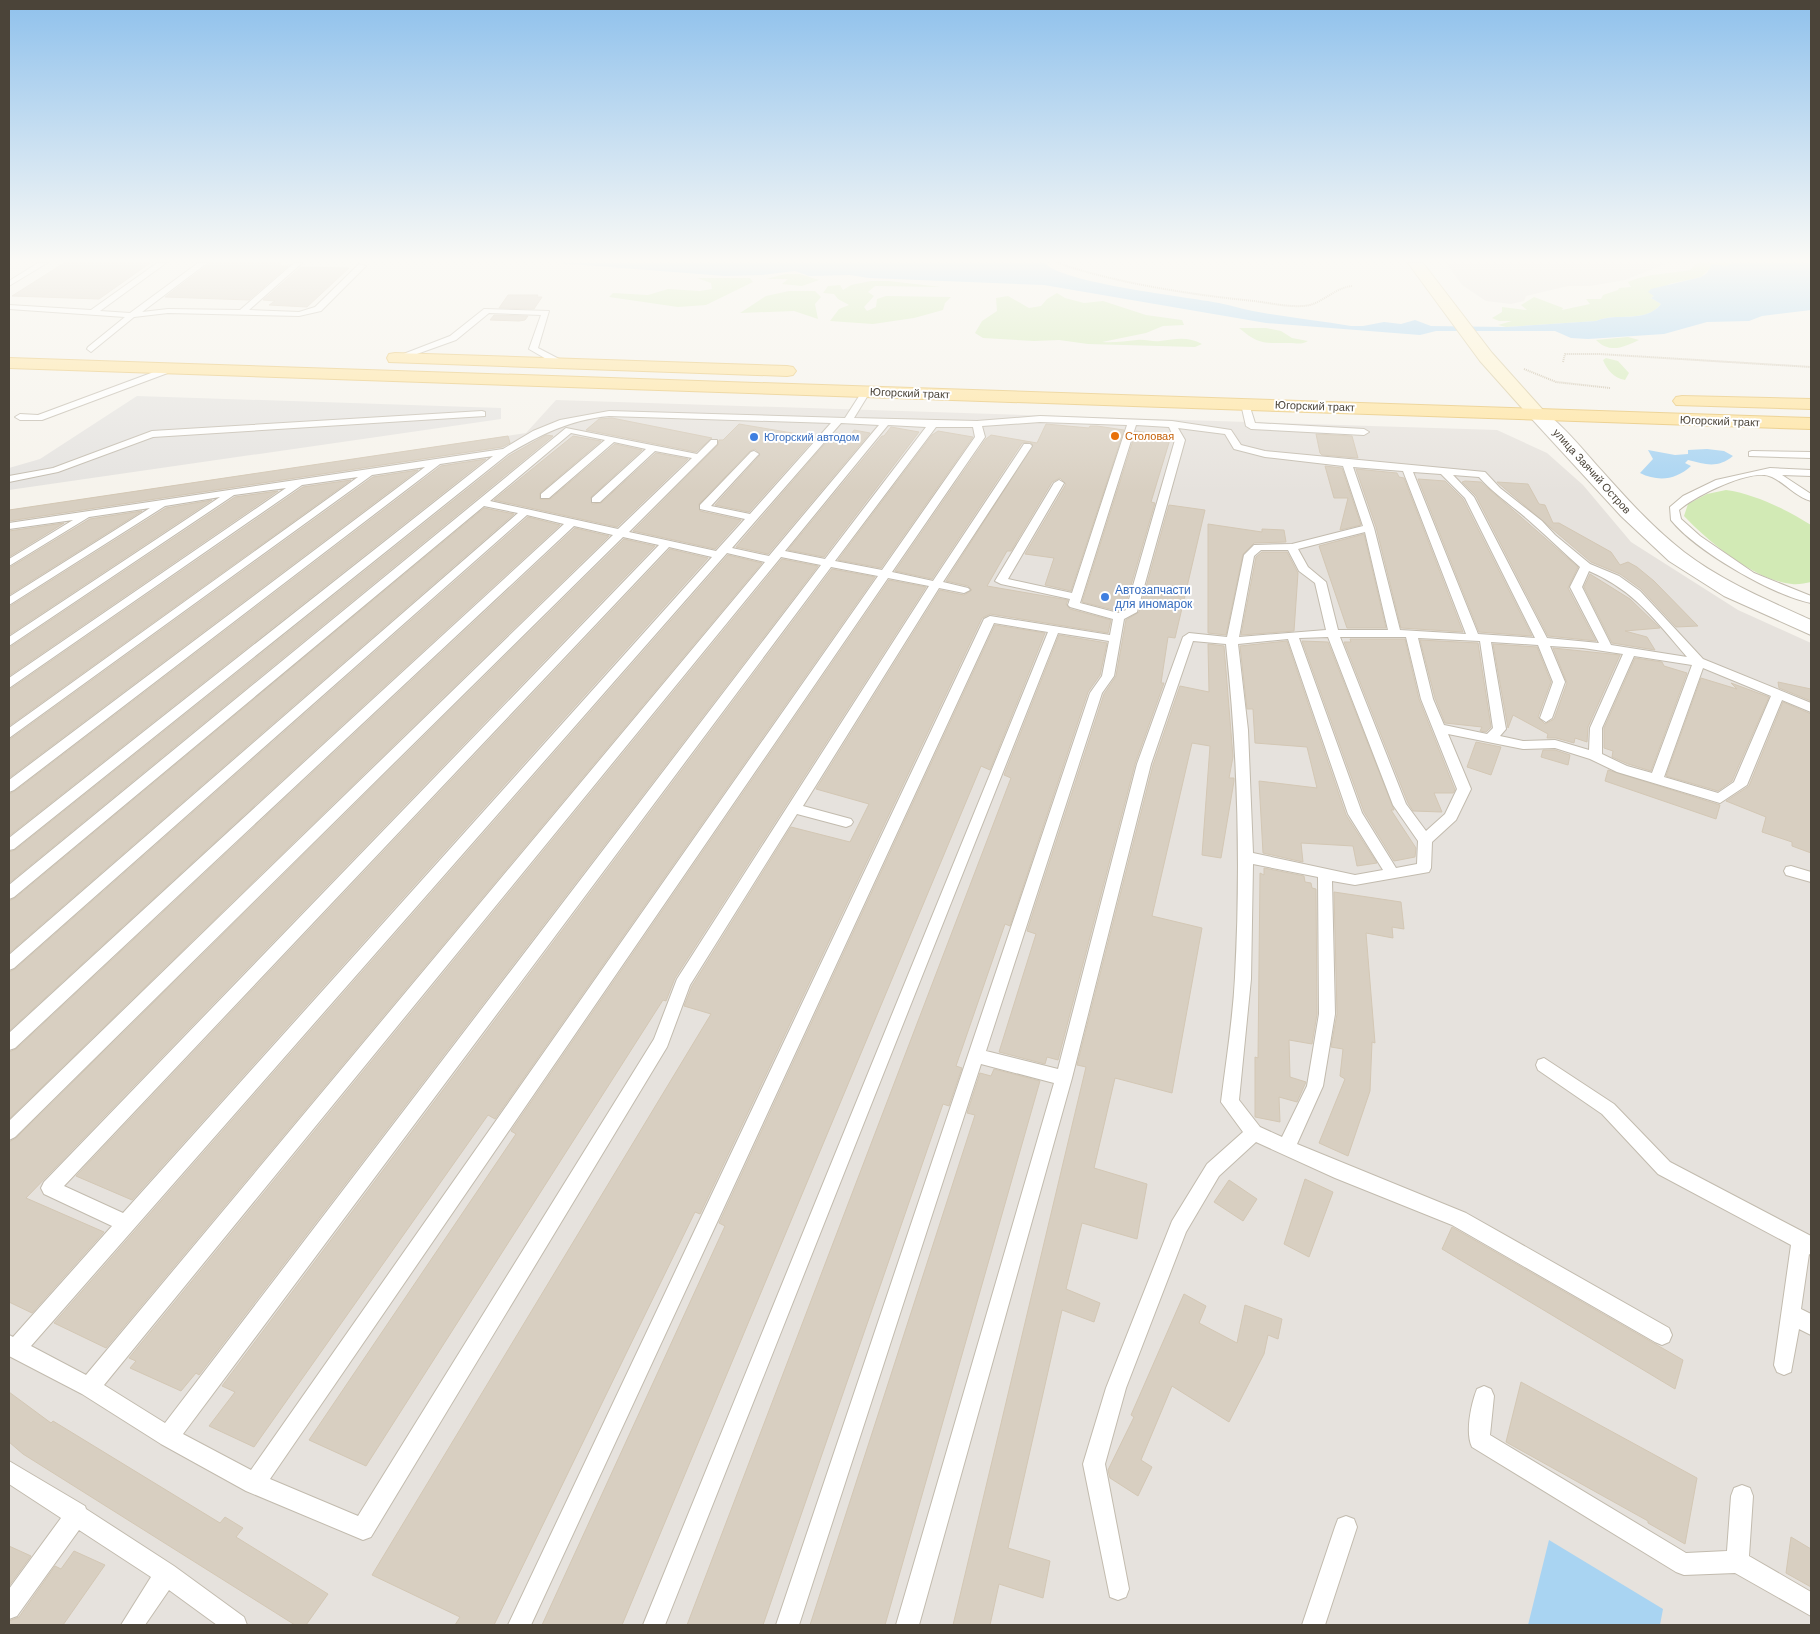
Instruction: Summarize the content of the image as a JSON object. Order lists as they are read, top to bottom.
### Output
{
  "streets": {
    "main road": ["Югорский тракт", "улица Заячий Остров"]
  },
  "crossings": [
    ["Югорский тракт", "улица Заячий Остров"]
  ],
  "places": ["Столовая", "Югорский автодом", "Автозапчасти для иномарок"]
}
